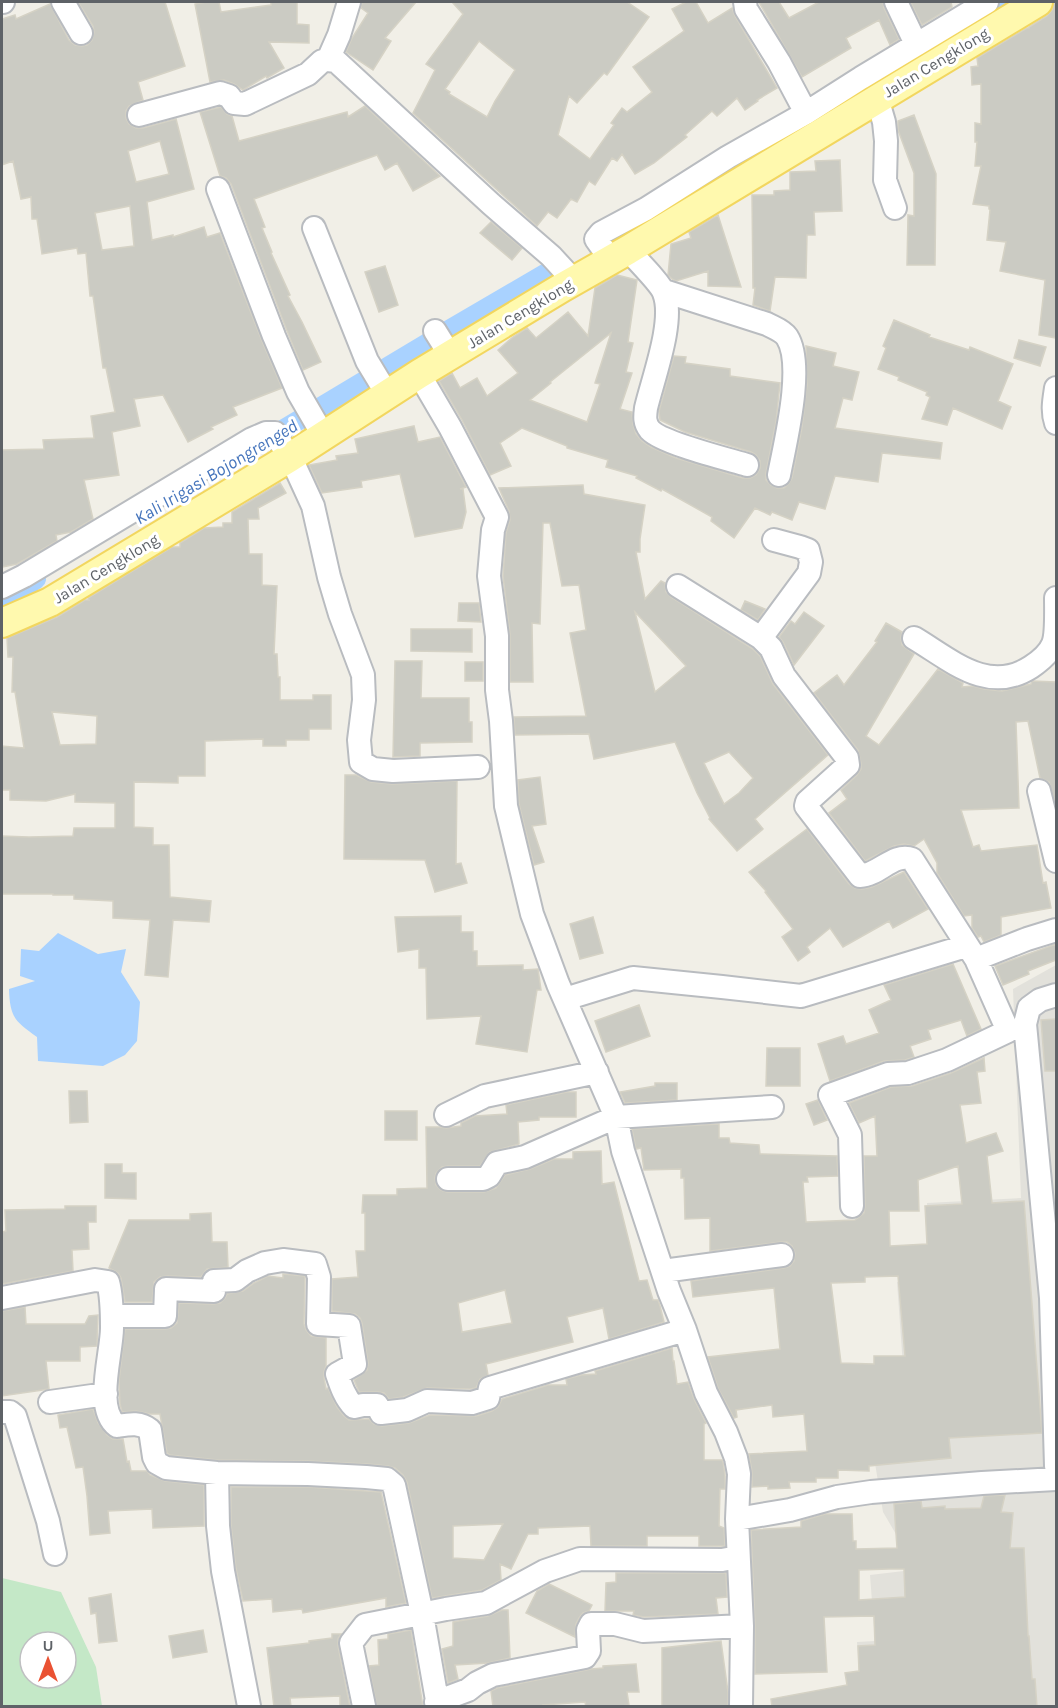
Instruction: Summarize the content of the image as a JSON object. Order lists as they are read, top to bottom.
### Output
{
  "streets": {
    "main road": ["Jalan Cengklong"]
  },
  "water": ["Kali Irigasi Bojongrenged"],
  "north": "top"
}
